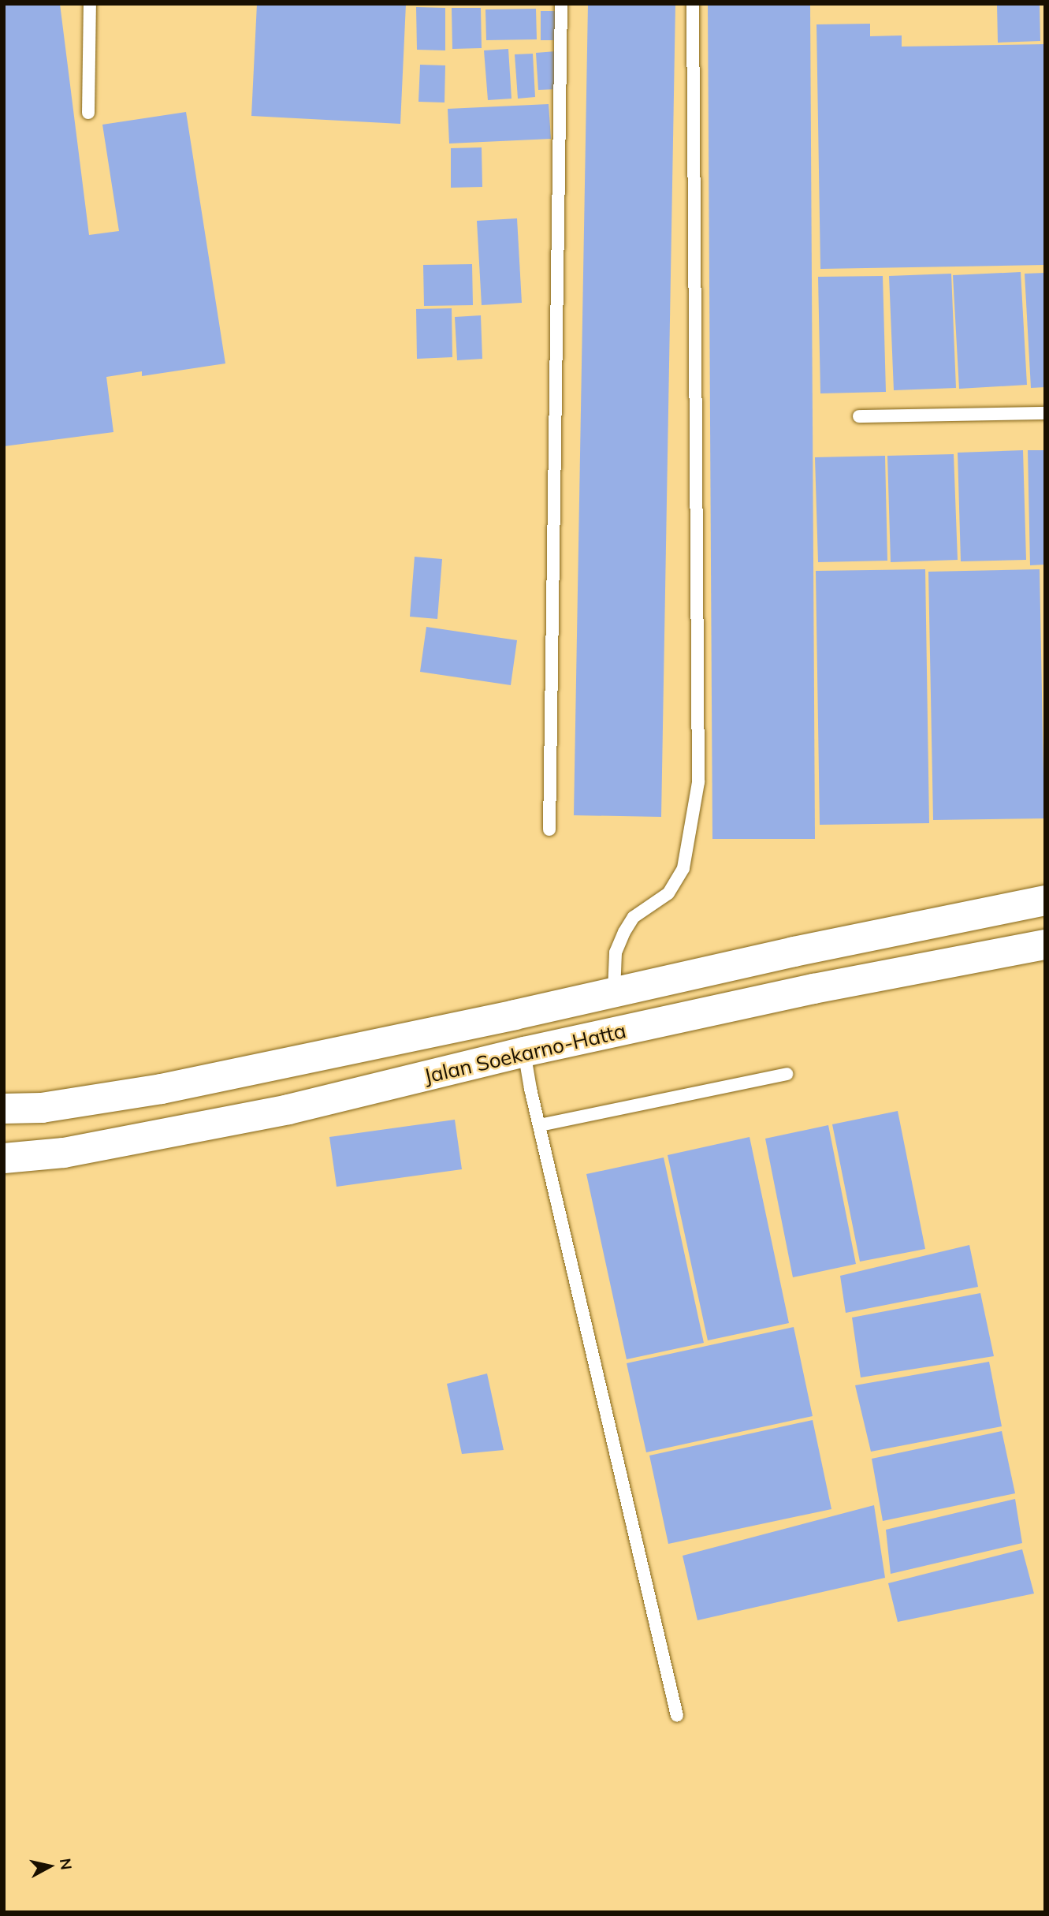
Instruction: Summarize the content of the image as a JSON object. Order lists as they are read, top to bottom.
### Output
{
  "streets": {
    "main road": ["Jalan Soekarno-Hatta"]
  },
  "north": "right"
}
